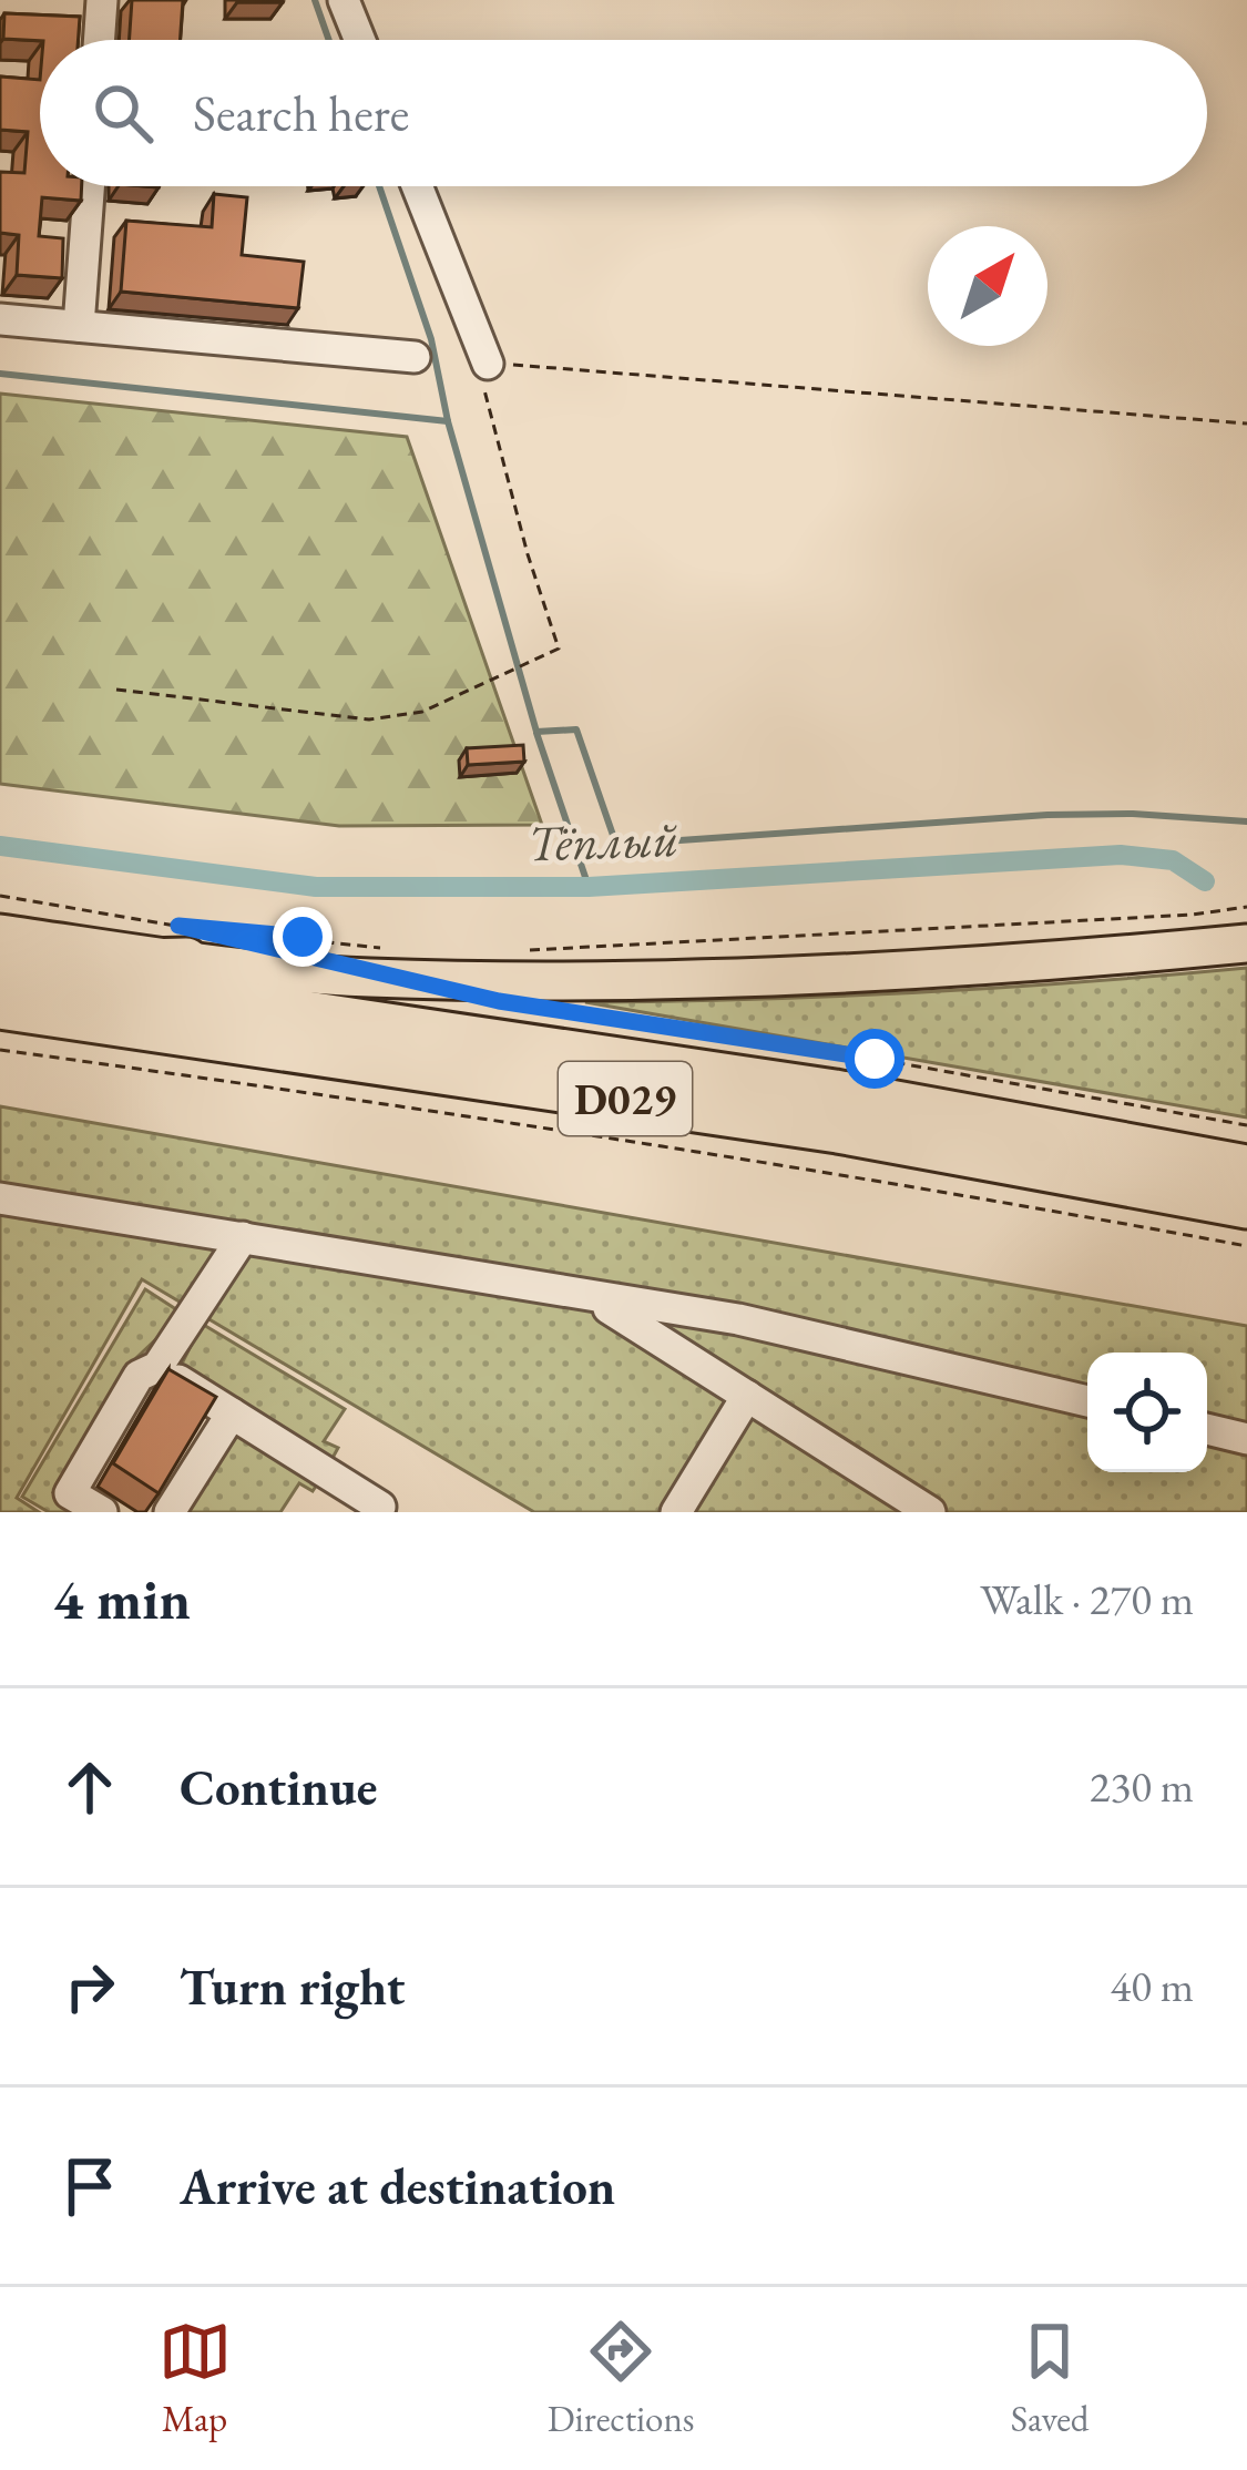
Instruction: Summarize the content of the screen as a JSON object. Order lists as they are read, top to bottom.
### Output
{
  "streets": {
    "highway": ["D029"]
  },
  "water": ["Тёплый"],
  "north": "top right",
  "page": {
    "search": "Search here",
    "heading": ["4 min", "Walk · 270 m"],
    "list": [
      ["Continue", "230 m"],
      ["Turn right", "40 m"],
      "Arrive at destination"
    ],
    "nav": ["Map", "Directions", "Saved"]
  }
}
